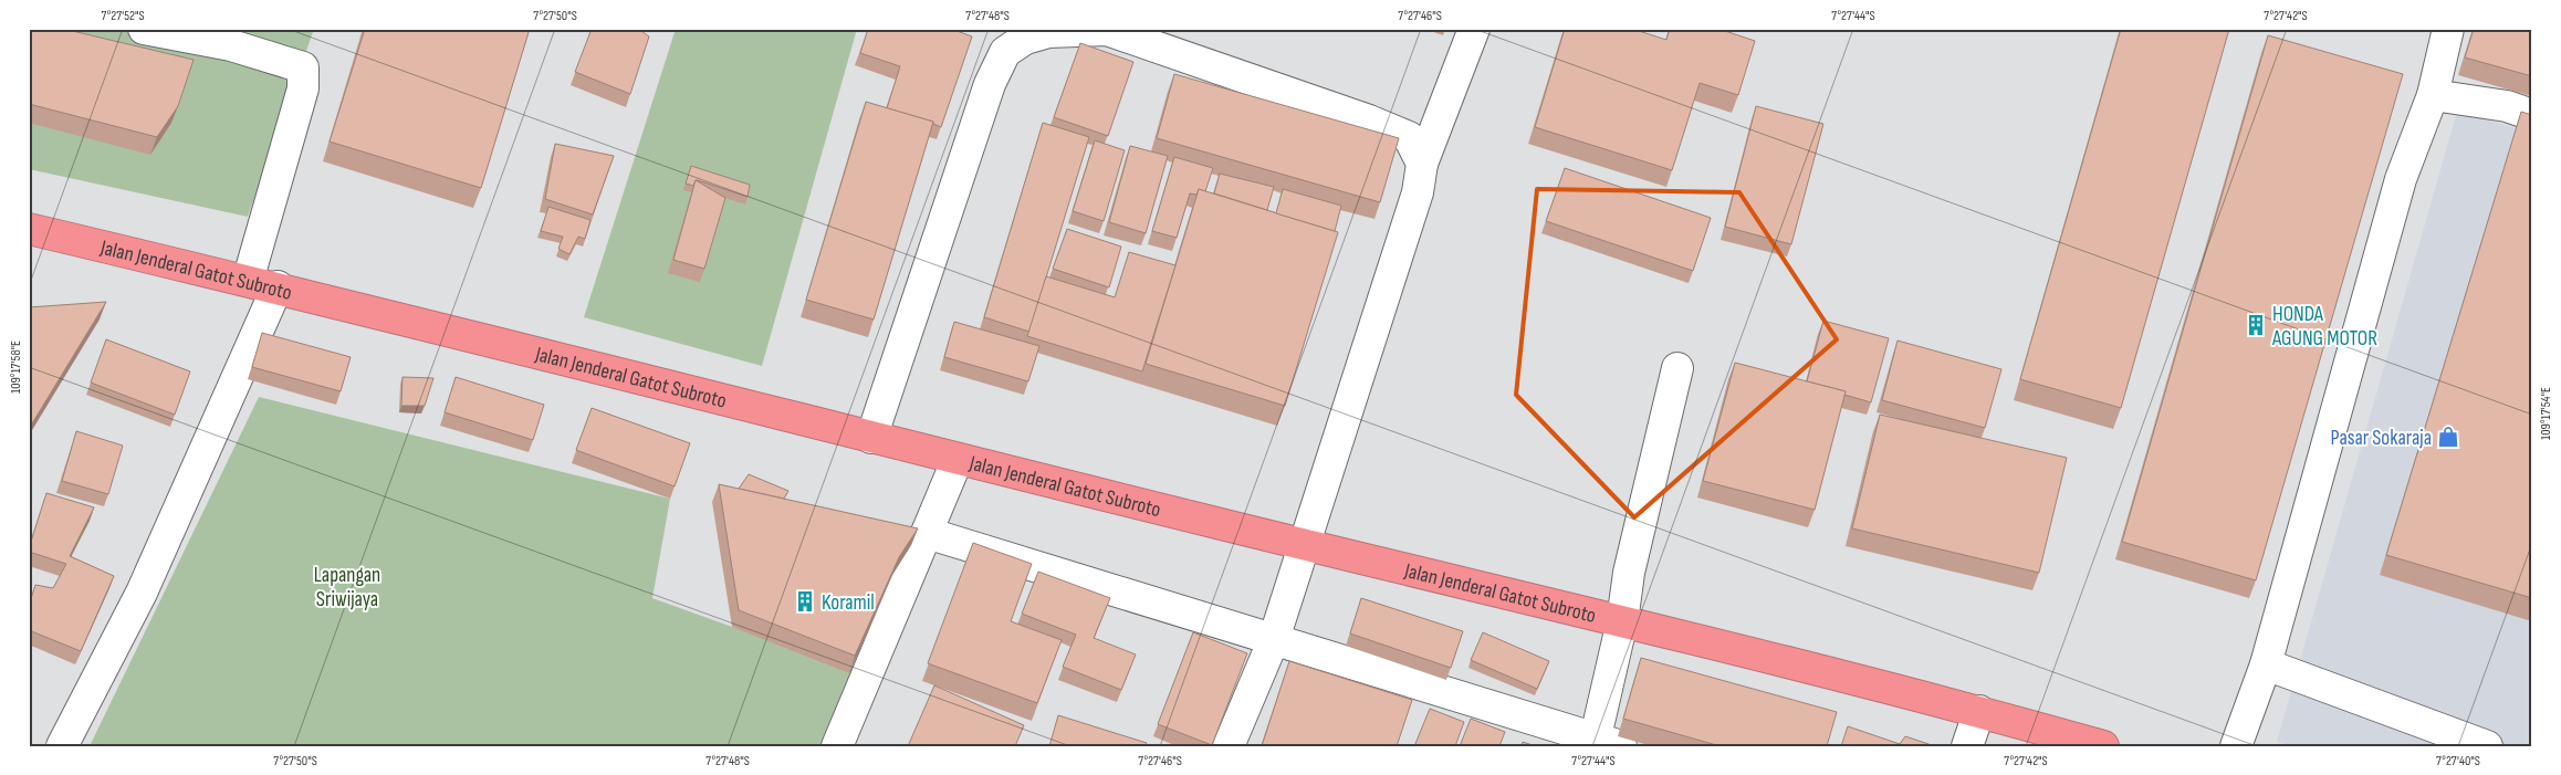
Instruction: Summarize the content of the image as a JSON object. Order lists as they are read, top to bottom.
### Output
{
  "streets": {
    "highway": ["Jalan Jenderal Gatot Subroto"]
  },
  "parks": ["Lapangan Sriwijaya"],
  "places": {
    "building": ["HONDA AGUNG MOTOR", "Koramil"],
    "shop": ["Pasar Sokaraja"]
  },
  "coordinates": [
    "7°27'52\"S",
    "7°27'50\"S",
    "7°27'48\"S",
    "7°27'46\"S",
    "7°27'44\"S",
    "7°27'42\"S",
    "109°17'58\"E",
    "109°17'54\"E",
    "7°27'40\"S"
  ]
}
